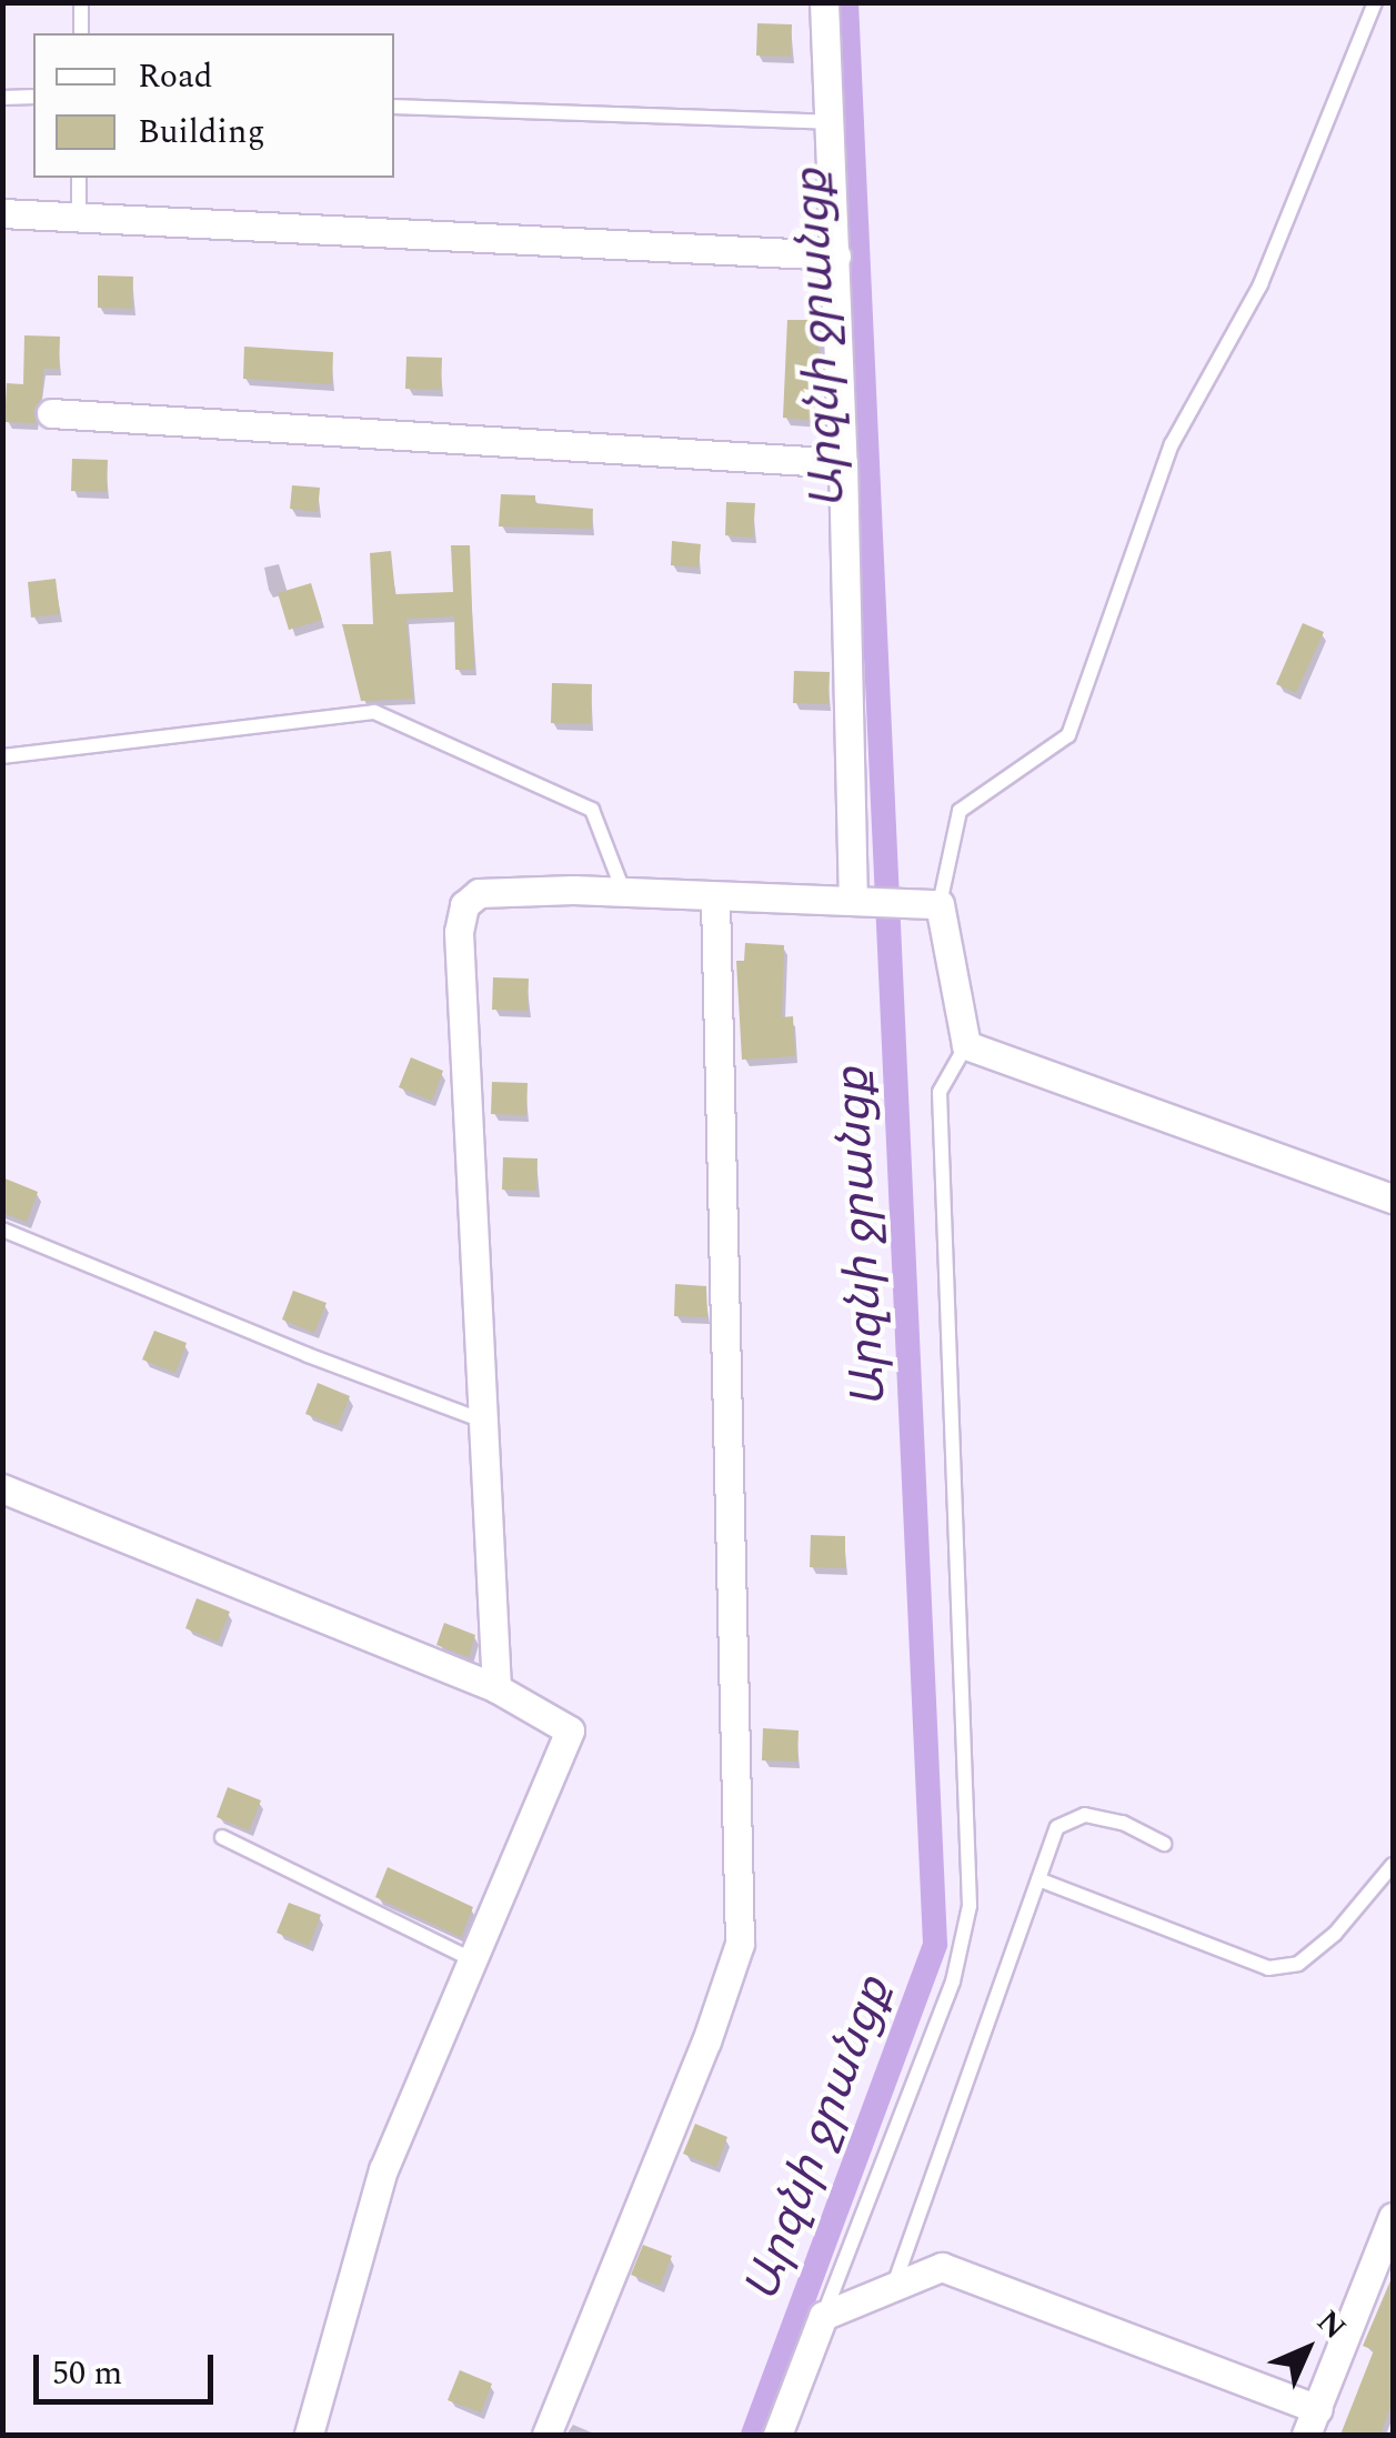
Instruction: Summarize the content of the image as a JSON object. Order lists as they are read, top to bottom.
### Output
{
  "water": ["Արզնի ջրանցք"],
  "legend": ["Road", "Building"],
  "scale_bar": "50 m",
  "north": "top right"
}
